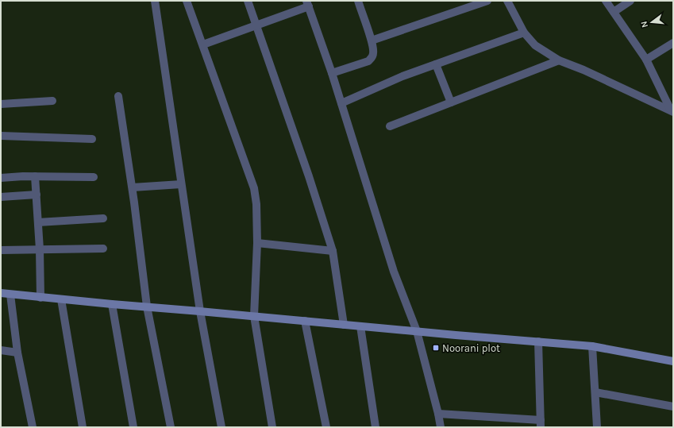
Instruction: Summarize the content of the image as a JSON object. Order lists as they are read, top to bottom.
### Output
{
  "places": {
    "transit": ["Noorani plot"]
  },
  "north": "left"
}
